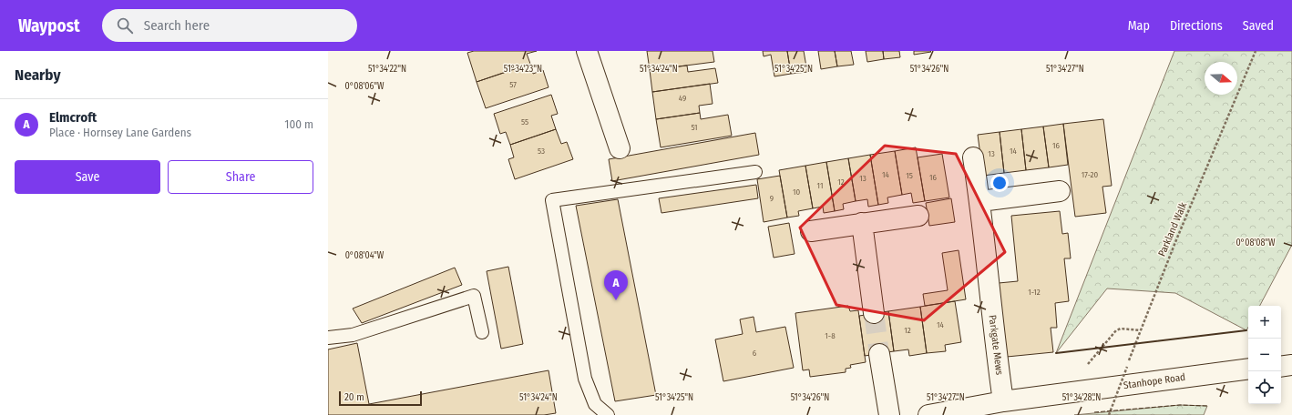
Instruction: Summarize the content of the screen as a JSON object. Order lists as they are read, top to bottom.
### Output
{
  "streets": {
    "street": ["Parkgate Mews", "Stanhope Road"],
    "path": ["Parkland Walk"]
  },
  "crossings": [
    ["Parkgate Mews", "Stanhope Road"]
  ],
  "house_numbers": [
    "57",
    "49",
    "55",
    "51",
    "16",
    "53",
    "14",
    "13",
    "14",
    "17-20",
    "15",
    "16",
    "13",
    "12",
    "11",
    "10",
    "9",
    "1-12",
    "14",
    "12",
    "1-8",
    "6"
  ],
  "scale_bar": "20 m",
  "north": "right",
  "page": {
    "header": "Waypost",
    "search": "Search here",
    "nav": ["Map", "Directions", "Saved"],
    "heading": "Nearby",
    "list": [
      {
        "mark": "A",
        "name": "Elmcroft",
        "note": "Place · Hornsey Lane Gardens",
        "value": "100 m"
      }
    ],
    "buttons": ["Save", "Share"],
    "pins": "A",
    "map_buttons": ["+", "−"],
    "scale": "20 m"
  },
  "coordinates": [
    "51°34'26\"N",
    "51°34'22\"N",
    "51°34'23\"N",
    "51°34'24\"N",
    "51°34'25\"N",
    "51°34'27\"N",
    "0°08'06\"W",
    "0°08'08\"W",
    "0°08'04\"W",
    "51°34'28\"N"
  ]
}
